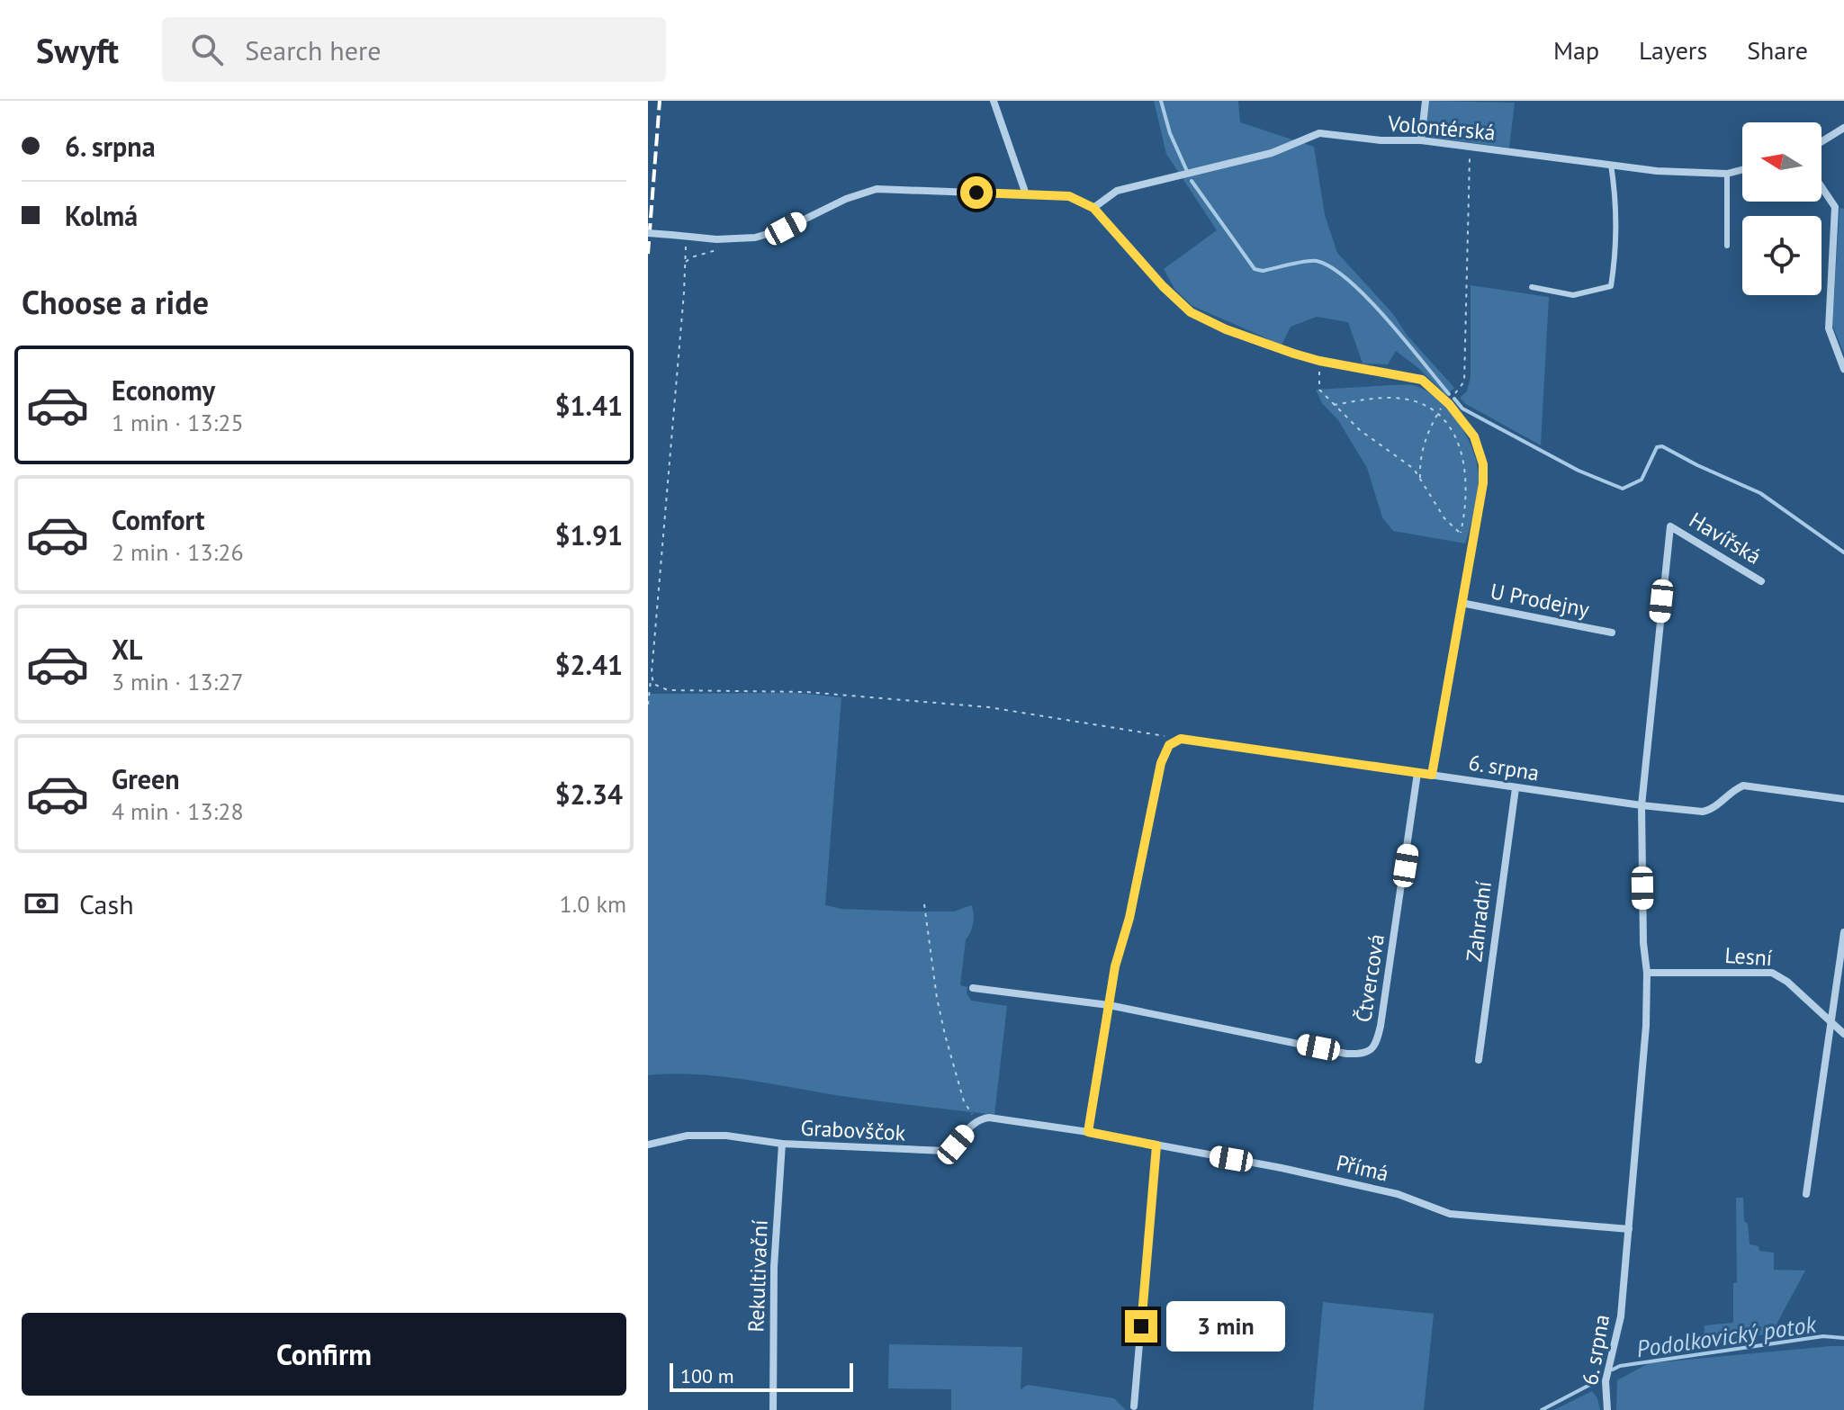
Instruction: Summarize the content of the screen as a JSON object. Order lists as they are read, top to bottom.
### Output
{
  "streets": {
    "street": [
      "Volontérská",
      "Havířská",
      "U Prodejny",
      "6. srpna",
      "Zahradní",
      "Lesní",
      "Čtvercová",
      "Grabovščok",
      "Přímá",
      "Rekultivační"
    ]
  },
  "crossings": [
    ["Havířská", "6. srpna"],
    ["6. srpna", "Zahradní"],
    ["6. srpna", "Lesní"],
    ["6. srpna", "Přímá"],
    ["Grabovščok", "Rekultivační"]
  ],
  "water": ["Podolkovický potok"],
  "scale_bar": "100 m",
  "north": "left",
  "page": {
    "header": "Swyft",
    "search": "Search here",
    "nav": ["Map", "Layers", "Share"],
    "banner": ["6. srpna", "Kolmá"],
    "heading": "Choose a ride",
    "list": [
      {
        "name": "Economy",
        "note": "1 min · 13:25",
        "value": "$1.41"
      },
      {
        "name": "Comfort",
        "note": "2 min · 13:26",
        "value": "$1.91"
      },
      {
        "name": "XL",
        "note": "3 min · 13:27",
        "value": "$2.41"
      },
      {
        "name": "Green",
        "note": "4 min · 13:28",
        "value": "$2.34"
      }
    ],
    "pay": ["Cash", "1.0 km"],
    "buttons": "Confirm",
    "bubble": "3 min",
    "scale": "100 m"
  }
}
